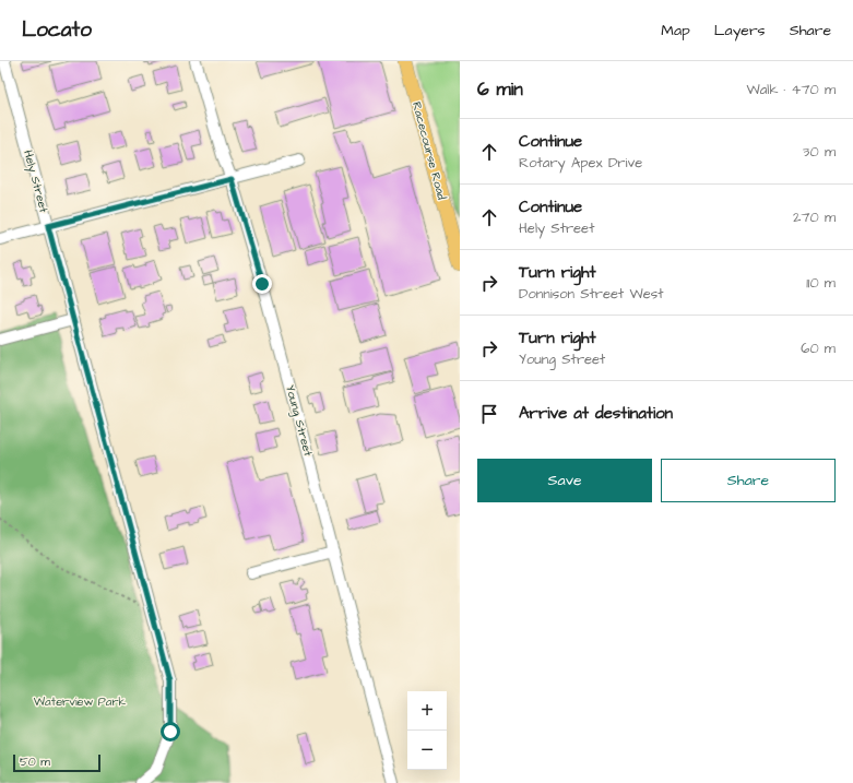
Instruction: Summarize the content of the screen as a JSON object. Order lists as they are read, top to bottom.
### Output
{
  "streets": {
    "main road": ["Racecourse Road"],
    "street": ["Hely Street", "Young Street"]
  },
  "parks": ["Waterview Park"],
  "scale_bar": "50 m",
  "page": {
    "header": "Locato",
    "nav": ["Map", "Layers", "Share"],
    "heading": ["6 min", "Walk · 470 m"],
    "list": [
      ["Continue", "Rotary Apex Drive", "30 m"],
      ["Continue", "Hely Street", "270 m"],
      ["Turn right", "Donnison Street West", "110 m"],
      ["Turn right", "Young Street", "60 m"],
      "Arrive at destination"
    ],
    "buttons": ["Save", "Share"],
    "map_buttons": ["+", "−"],
    "scale": "50 m"
  }
}
